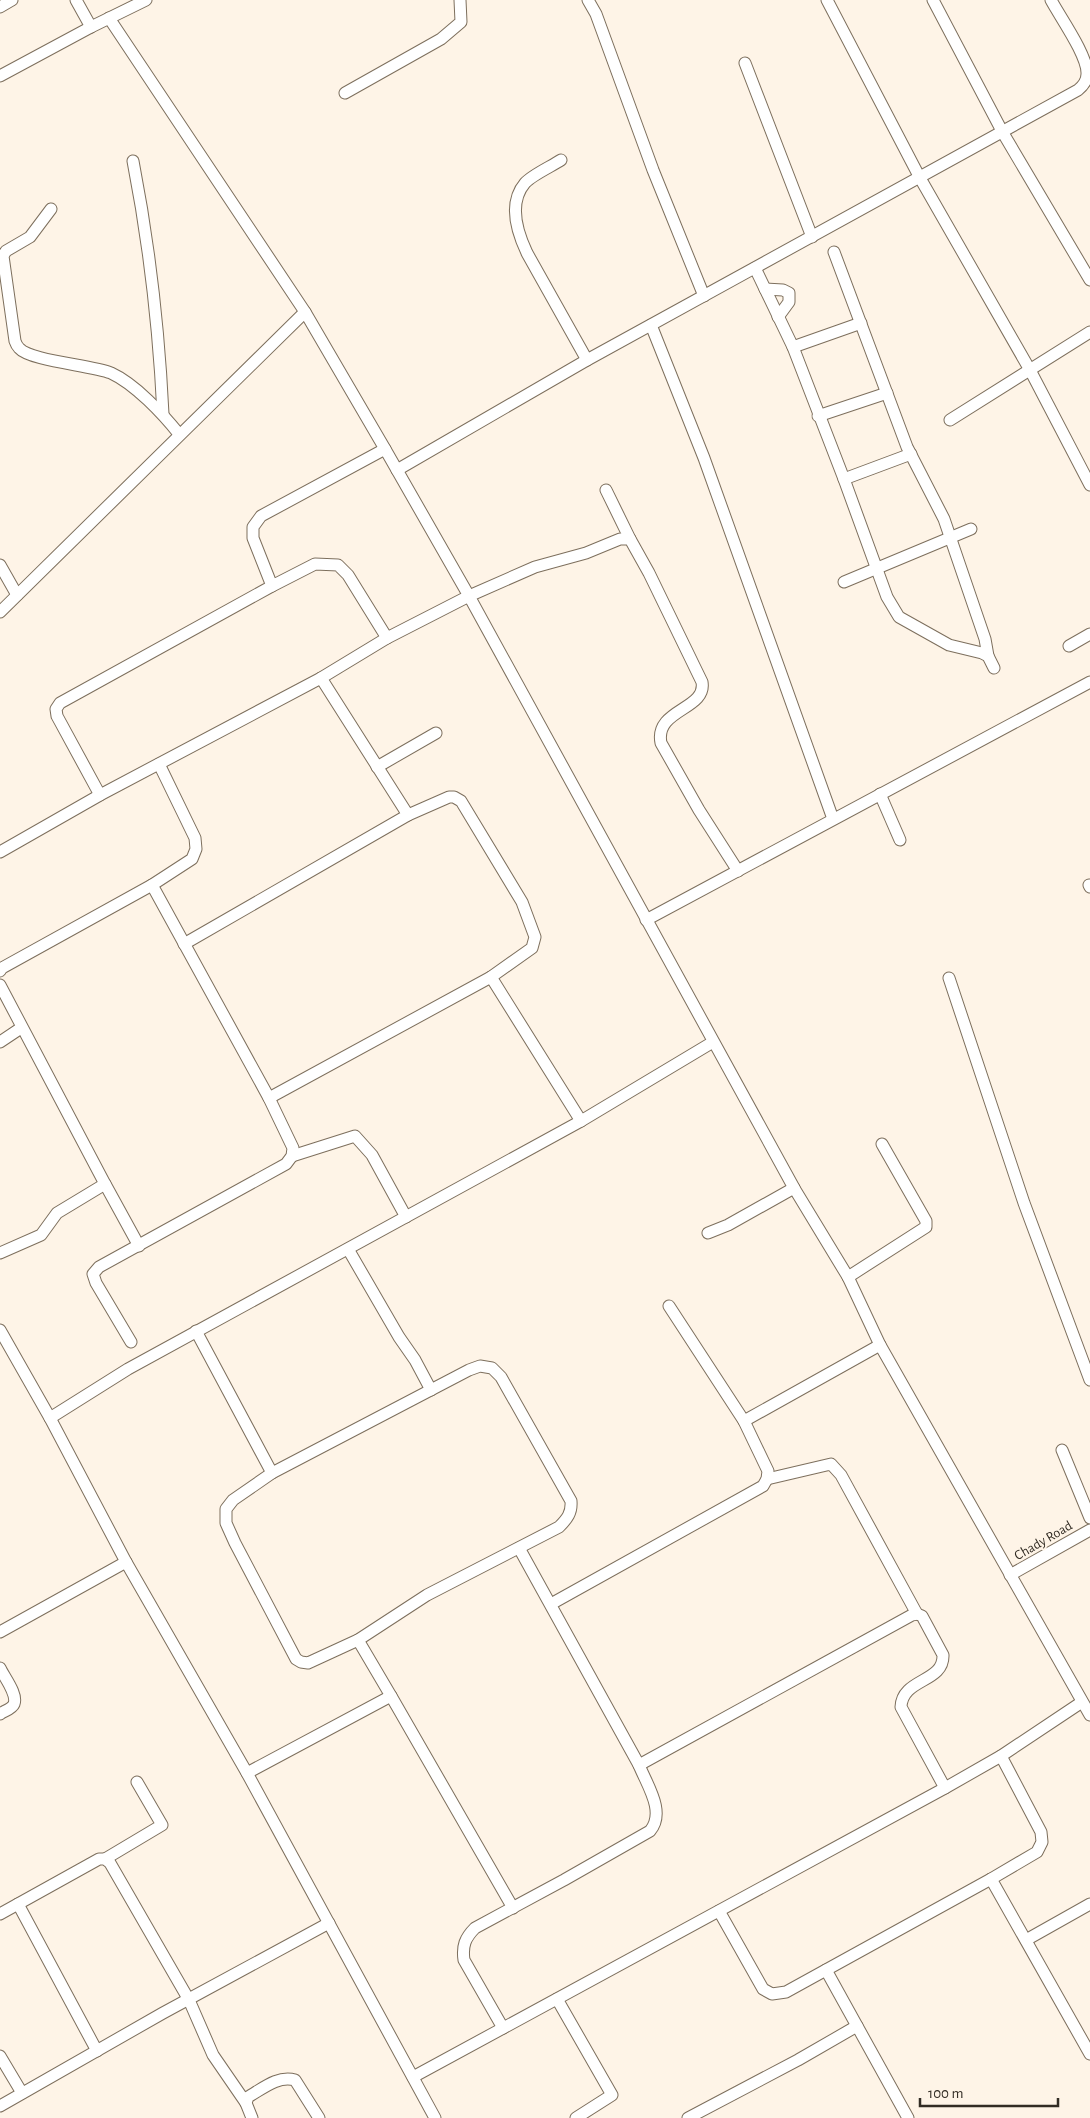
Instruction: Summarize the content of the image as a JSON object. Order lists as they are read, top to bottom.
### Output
{
  "streets": {
    "street": ["Chady Road"]
  },
  "scale_bar": "100 m"
}
